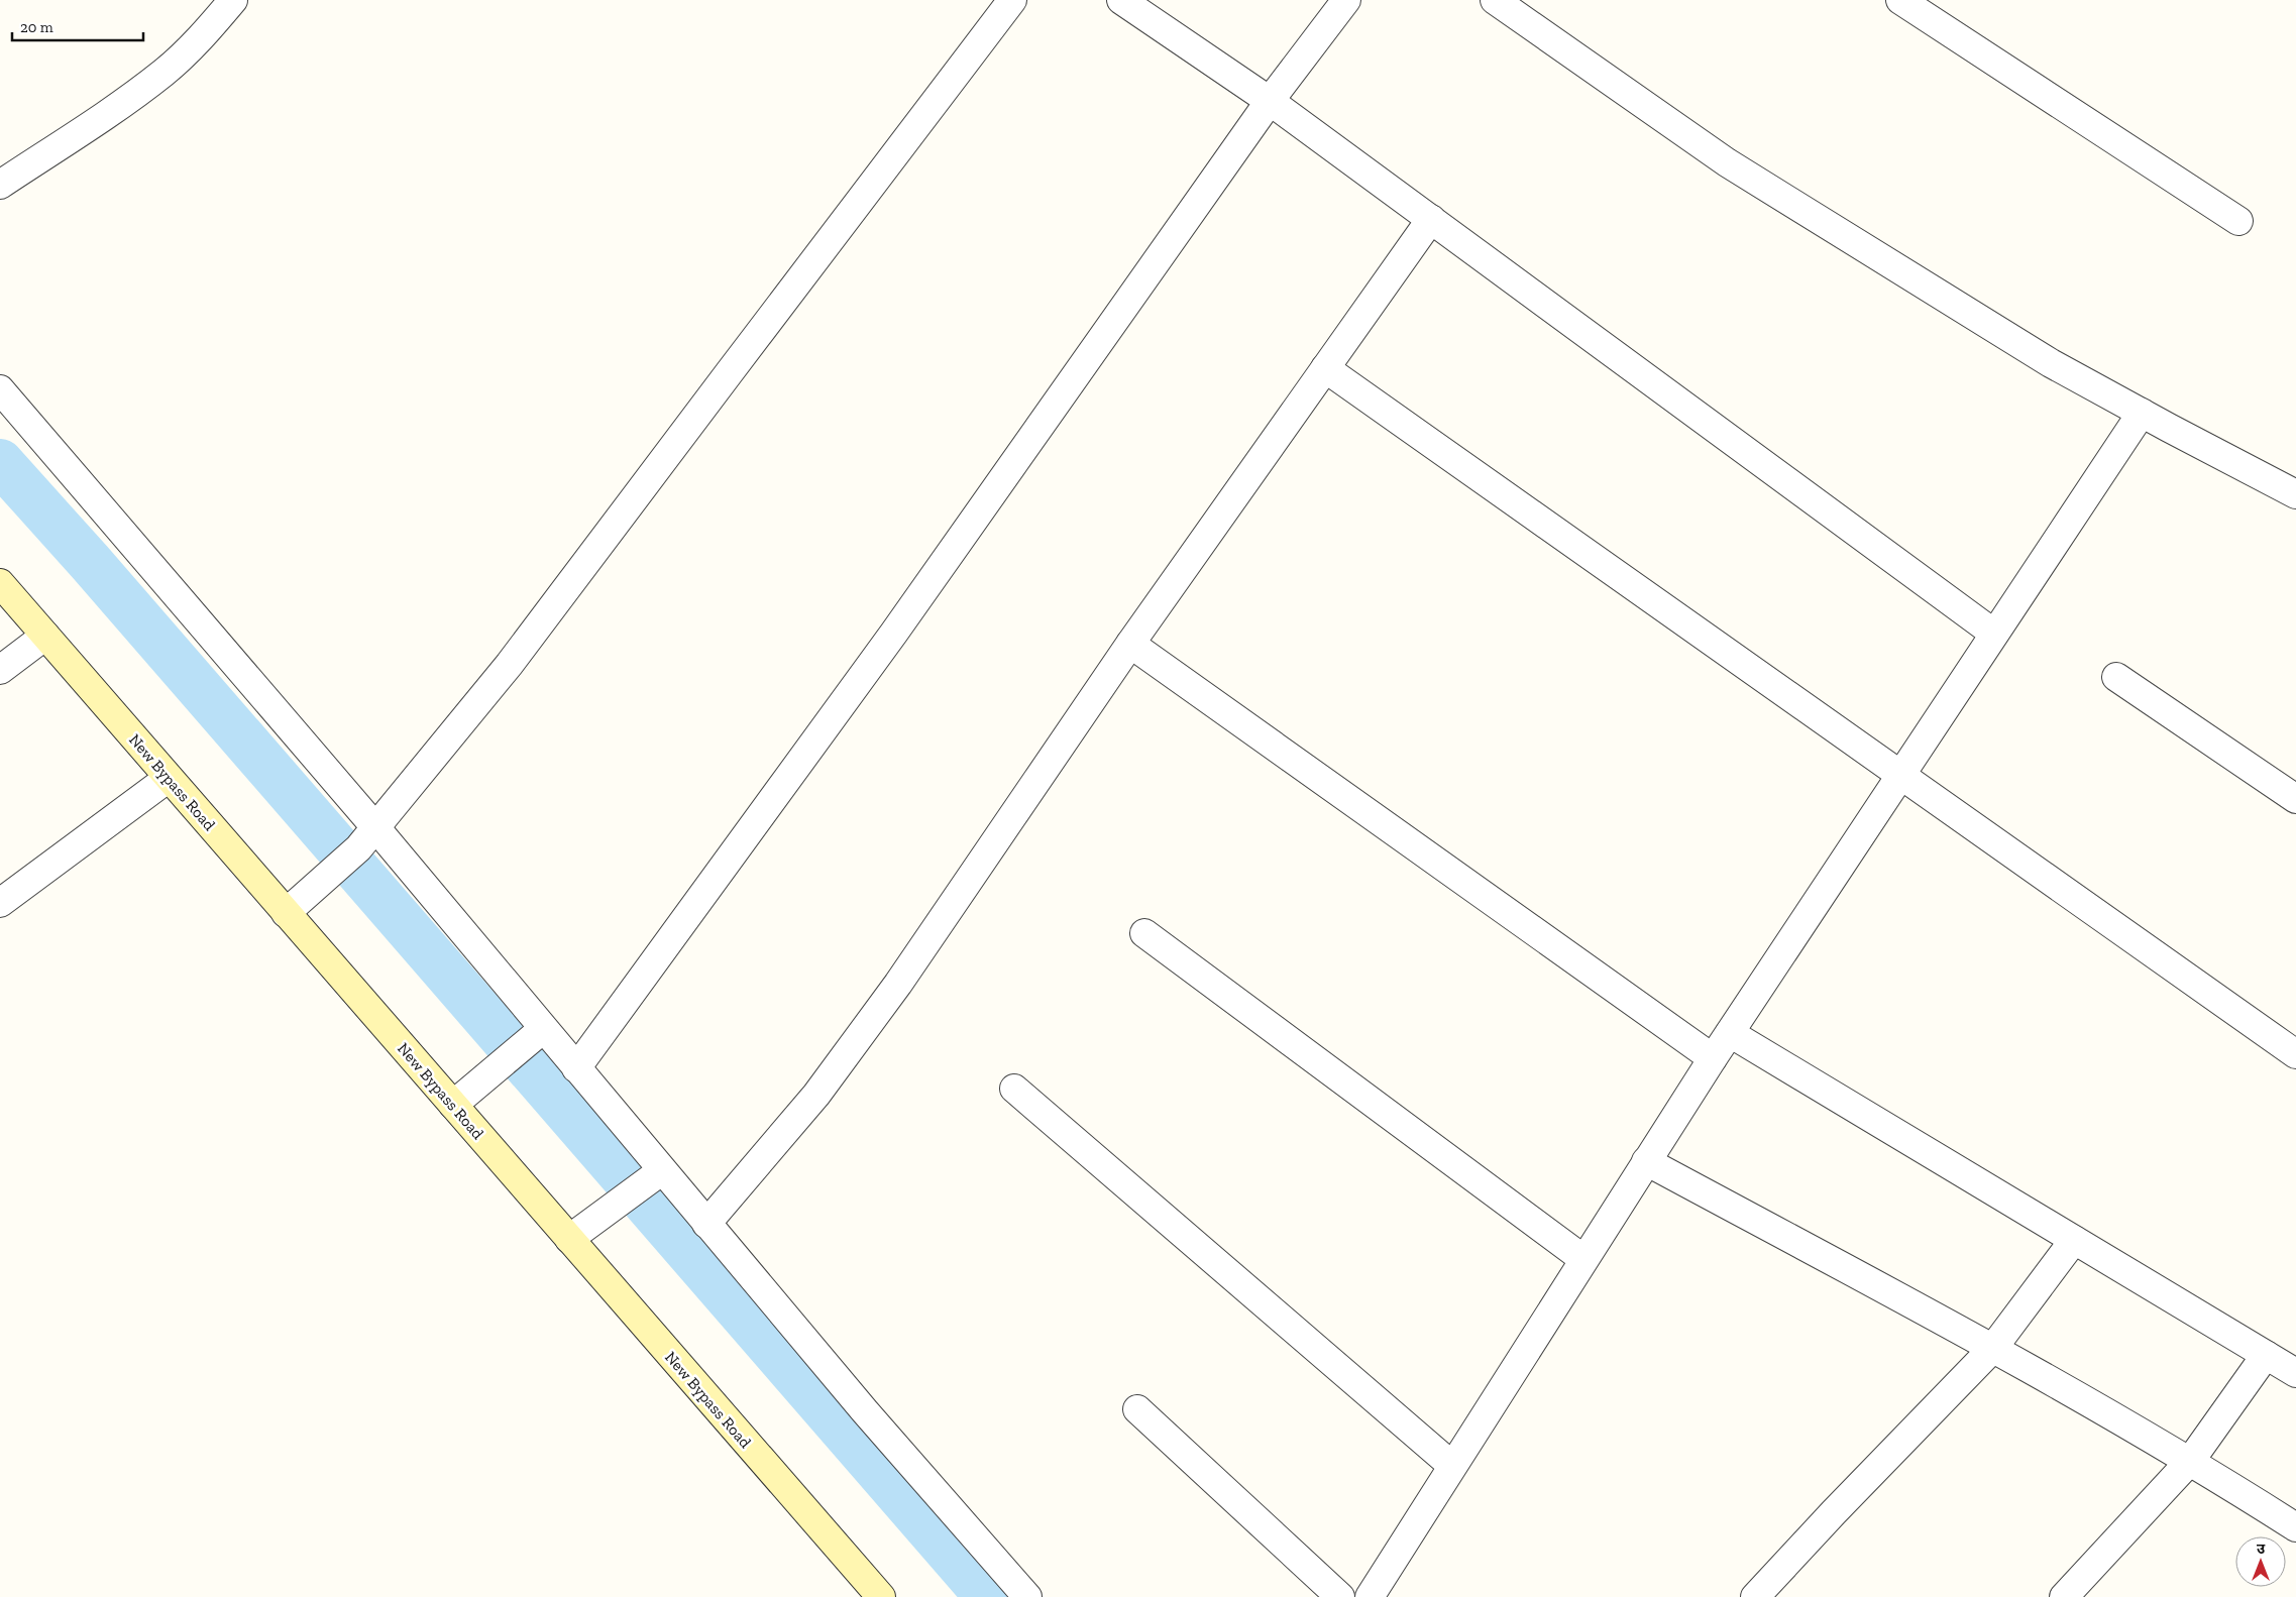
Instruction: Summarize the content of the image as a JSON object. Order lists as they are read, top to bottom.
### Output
{
  "streets": {
    "main road": ["New Bypass Road"]
  },
  "scale_bar": "20 m",
  "north": "top"
}
